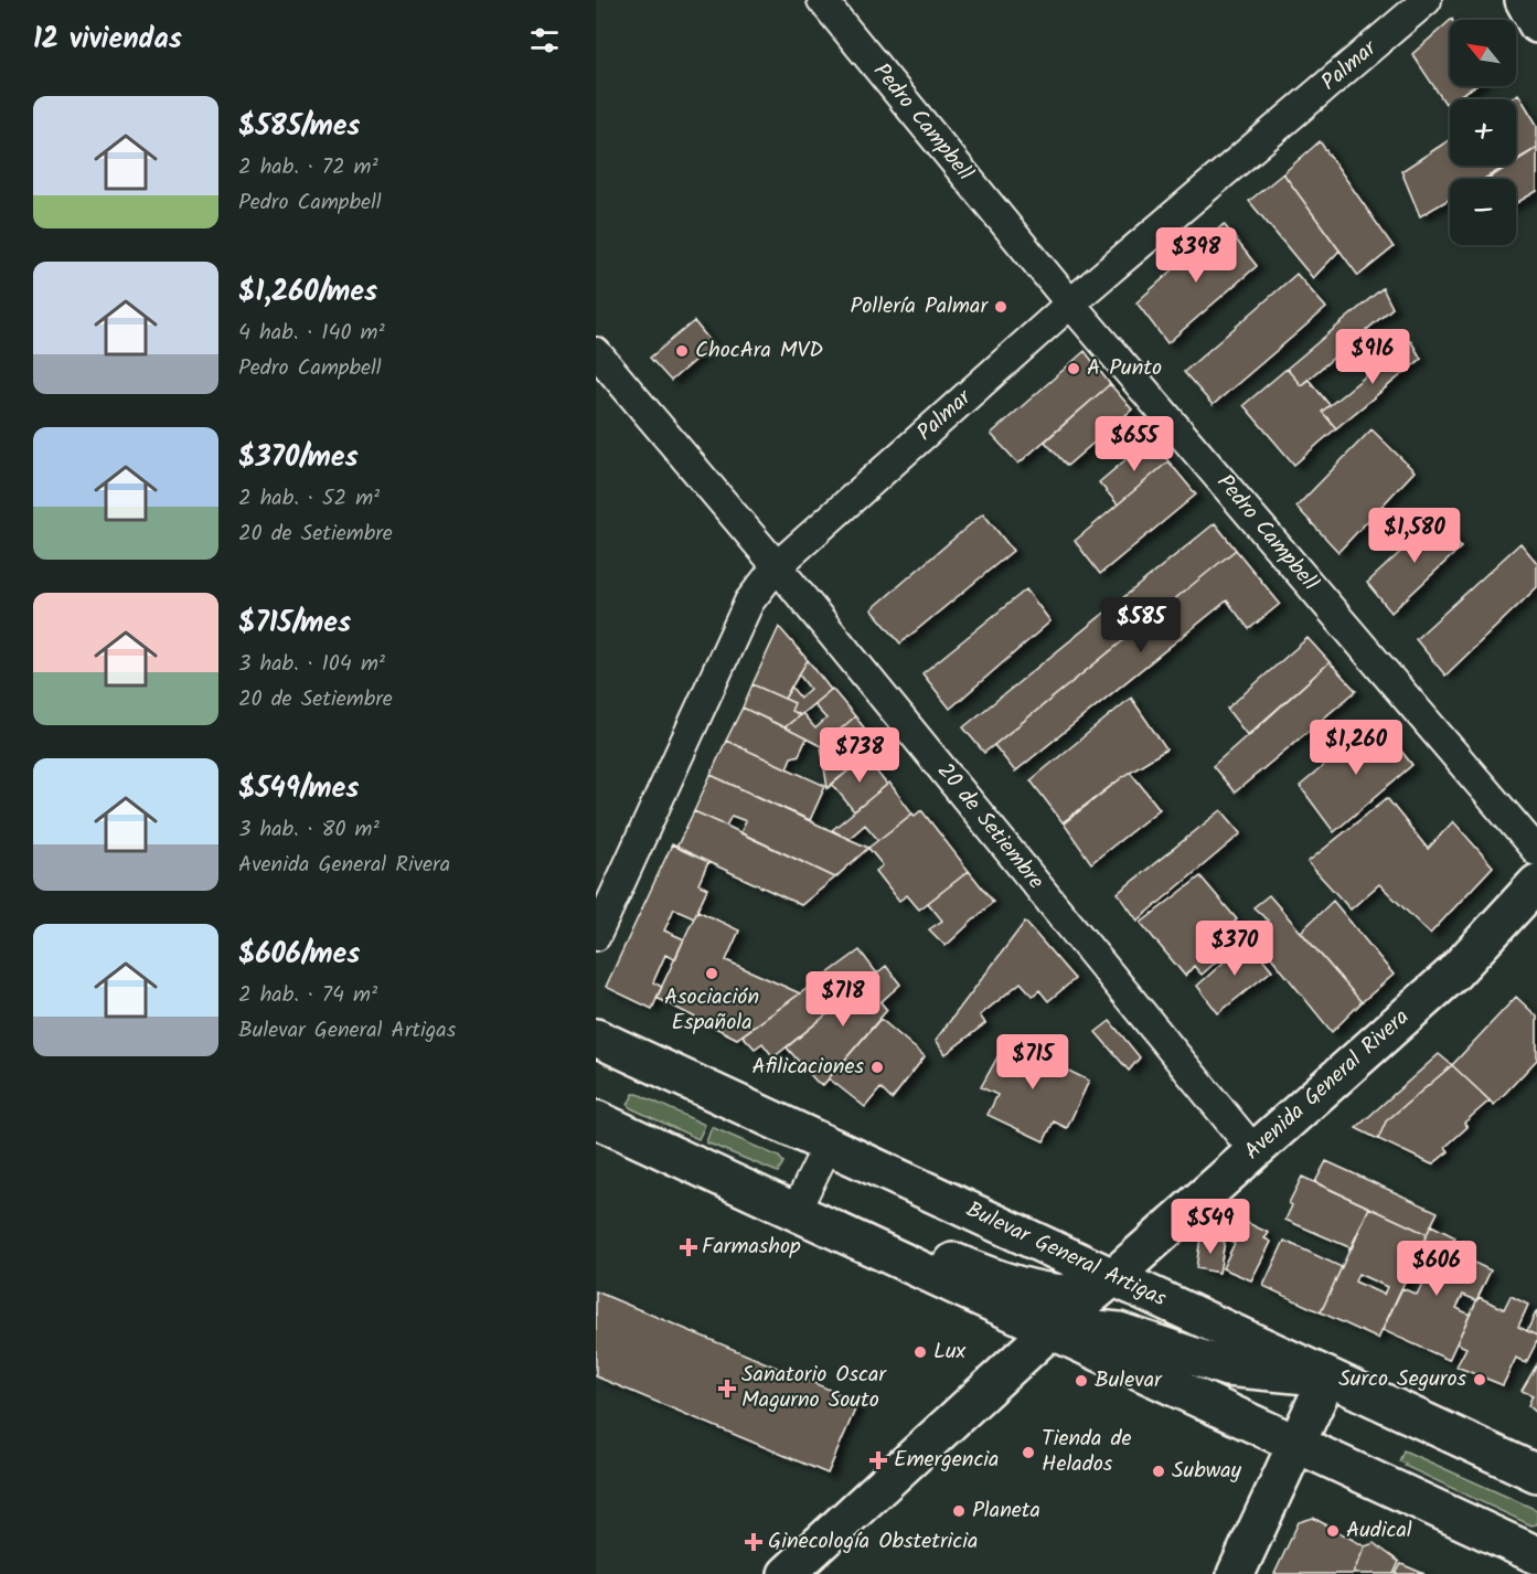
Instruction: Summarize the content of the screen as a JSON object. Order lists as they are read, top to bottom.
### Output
{
  "streets": {
    "main road": ["Avenida General Rivera", "Bulevar General Artigas"],
    "street": ["Palmar", "Pedro Campbell", "20 de Setiembre"]
  },
  "crossings": [
    ["Palmar", "Pedro Campbell"],
    ["Palmar", "20 de Setiembre"],
    ["20 de Setiembre", "Avenida General Rivera"],
    ["Avenida General Rivera", "Bulevar General Artigas"]
  ],
  "places": {
    "other": [
      "Pollería Palmar",
      "ChocAra MVD",
      "A Punto",
      "Asociación Española",
      "Afilicaciones",
      "Lux",
      "Surco Seguros",
      "Bulevar",
      "Tienda de Helados",
      "Subway",
      "Planeta",
      "Audical"
    ],
    "health": [
      "Farmashop",
      "Sanatorio Oscar Magurno Souto",
      "Emergencia",
      "Ginecología Obstetricia"
    ]
  },
  "north": "top left",
  "page": {
    "heading": "12 viviendas",
    "map_buttons": ["+", "−"],
    "list": [
      {
        "name": "$585/mes",
        "note": "2 hab. · 72 m² · Pedro Campbell"
      },
      {
        "name": "$1,260/mes",
        "note": "4 hab. · 140 m² · Pedro Campbell"
      },
      {
        "name": "$370/mes",
        "note": "2 hab. · 52 m² · 20 de Setiembre"
      },
      {
        "name": "$715/mes",
        "note": "3 hab. · 104 m² · 20 de Setiembre"
      },
      {
        "name": "$549/mes",
        "note": "3 hab. · 80 m² · Avenida General Rivera"
      },
      {
        "name": "$606/mes",
        "note": "2 hab. · 74 m² · Bulevar General Artigas"
      }
    ],
    "price": [
      "$398",
      "$916",
      "$655",
      "$1,580",
      "$585",
      "$1,260",
      "$738",
      "$370",
      "$718",
      "$715",
      "$549",
      "$606"
    ]
  }
}
